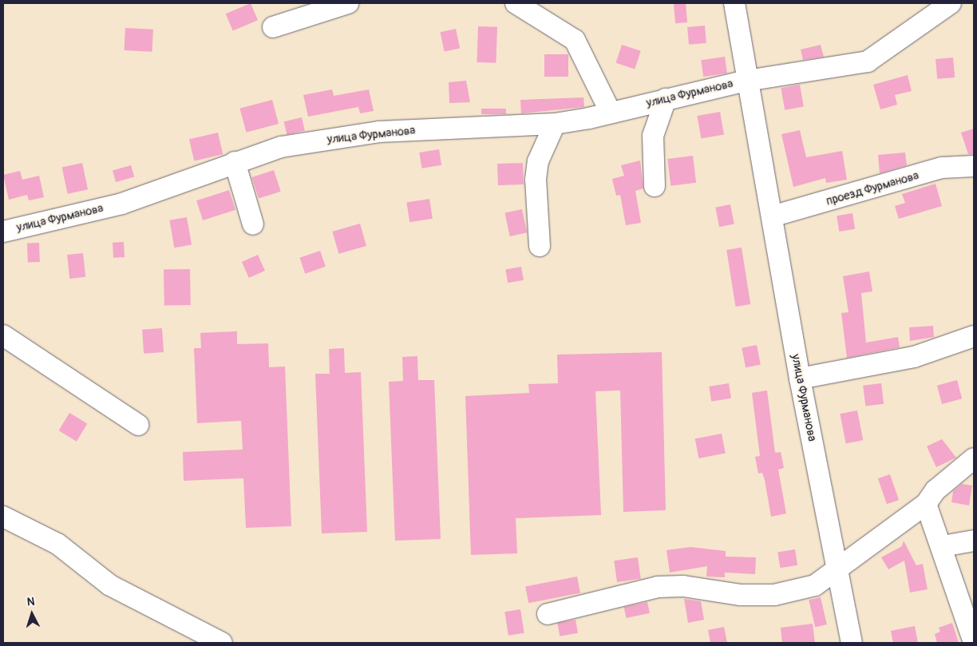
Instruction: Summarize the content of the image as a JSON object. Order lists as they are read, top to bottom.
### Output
{
  "streets": {
    "street": ["улица Фурманова", "проезд Фурманова"]
  },
  "crossings": [
    ["улица Фурманова", "проезд Фурманова"]
  ],
  "north": "top"
}
